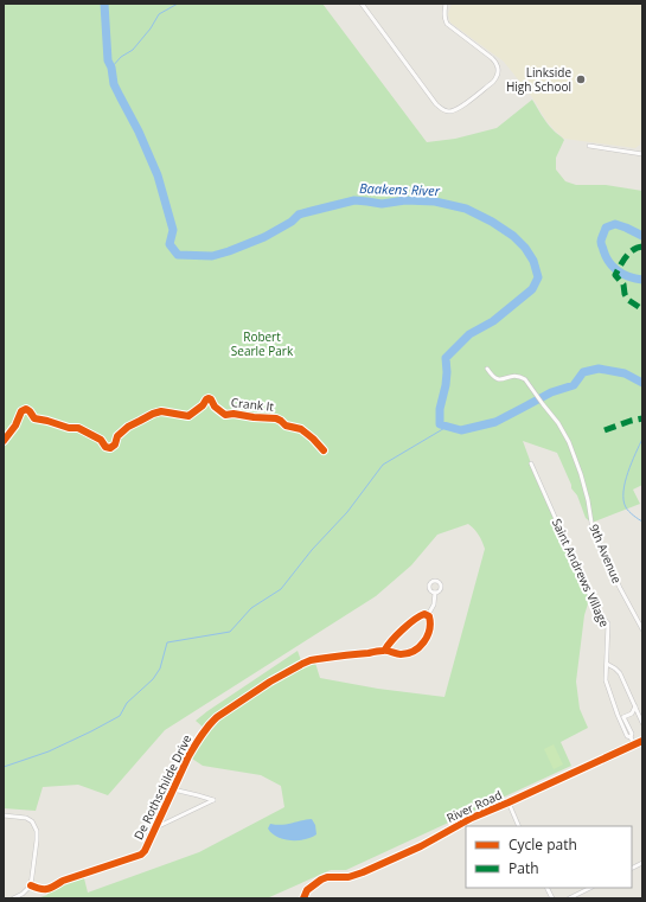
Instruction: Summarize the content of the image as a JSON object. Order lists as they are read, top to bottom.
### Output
{
  "streets": {
    "street": [
      "9th Avenue",
      "Saint Andrews Village",
      "De Rothschilde Drive",
      "River Road"
    ],
    "cycle path": ["Crank It"]
  },
  "crossings": [
    ["Saint Andrews Village", "River Road"]
  ],
  "water": ["Baakens River"],
  "parks": ["Robert Searle Park"],
  "places": ["Linkside High School"],
  "legend": ["Cycle path", "Path"]
}
